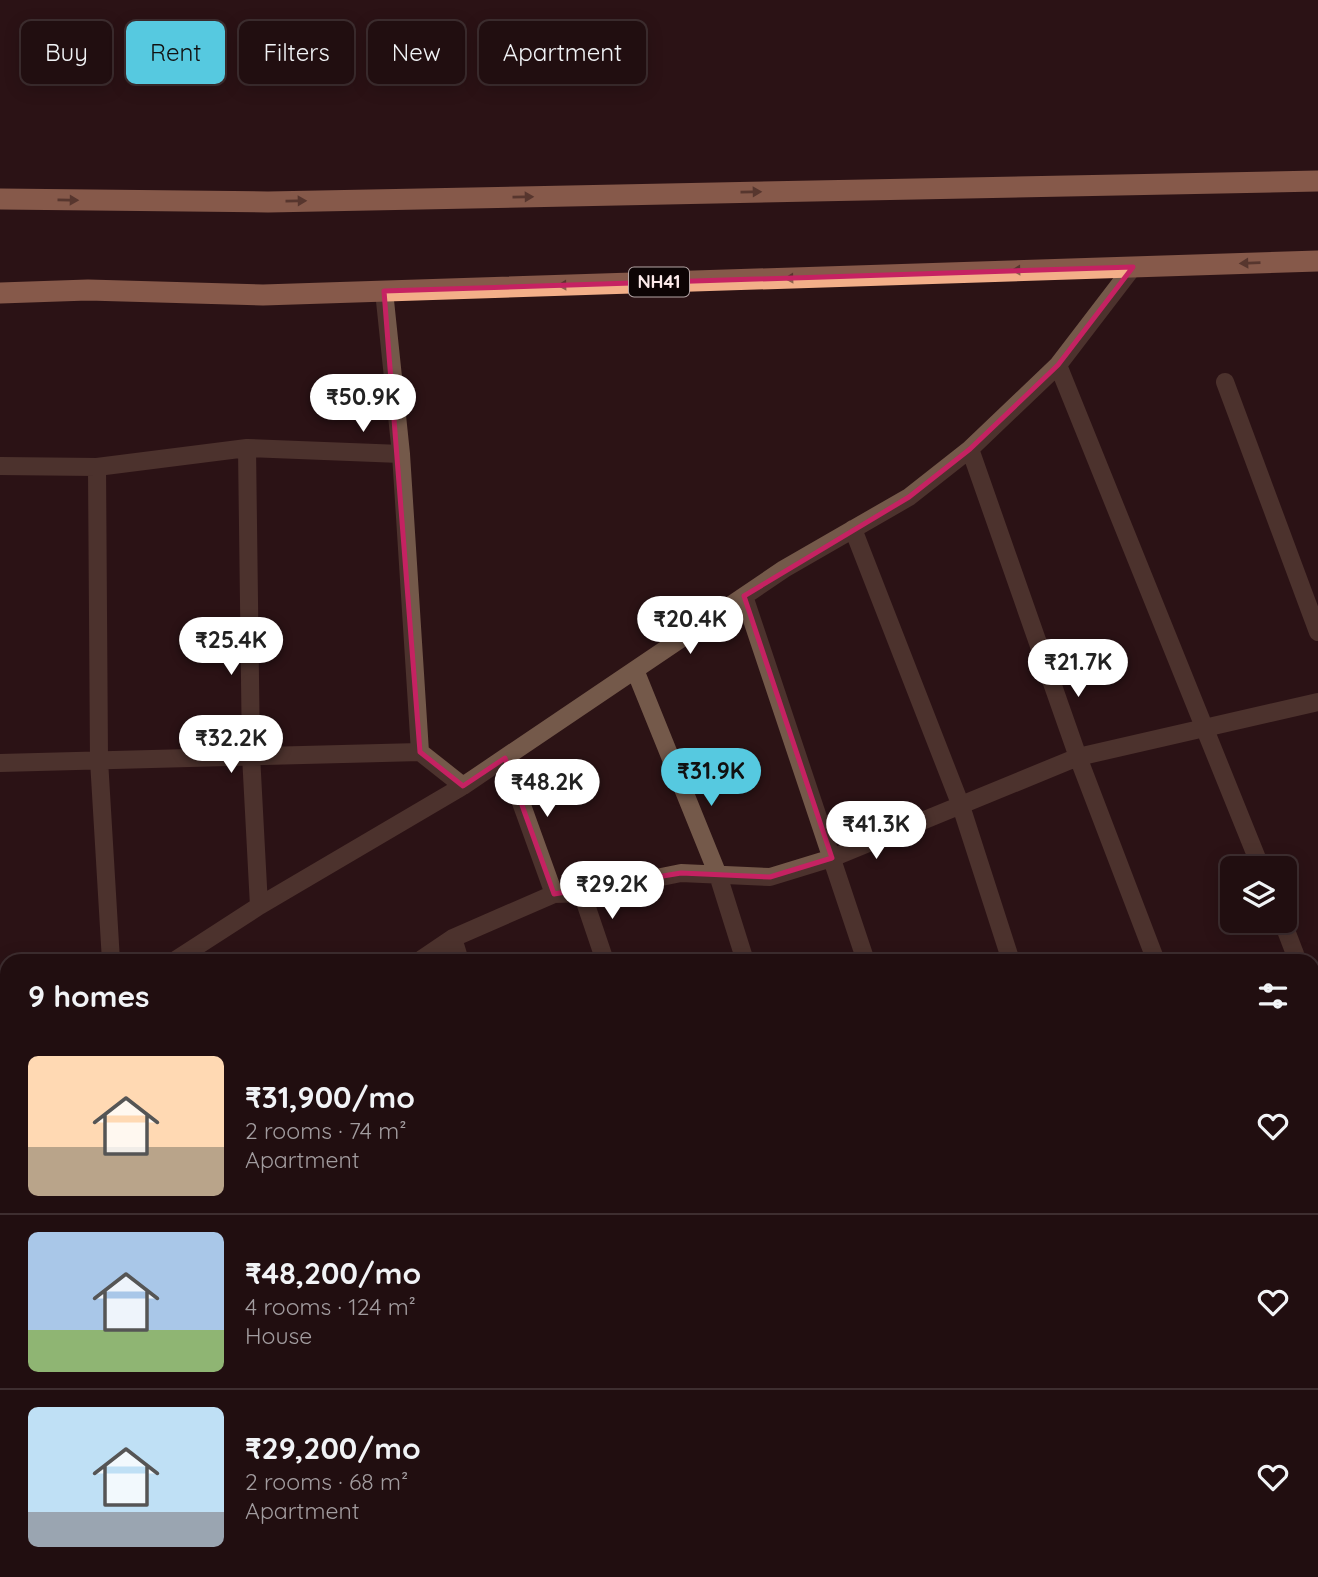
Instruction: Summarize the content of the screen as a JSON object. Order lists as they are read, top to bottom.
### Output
{
  "streets": {
    "highway": ["NH41"]
  },
  "page": {
    "chip": [
      "Buy",
      "Rent",
      "Filters",
      "New",
      "Apartment"
    ],
    "price": [
      "₹50.9K",
      "₹20.4K",
      "₹25.4K",
      "₹21.7K",
      "₹32.2K",
      "₹31.9K",
      "₹48.2K",
      "₹41.3K",
      "₹29.2K"
    ],
    "heading": "9 homes",
    "list": [
      {
        "name": "₹31,900/mo",
        "note": "2 rooms · 74 m² · Apartment"
      },
      {
        "name": "₹48,200/mo",
        "note": "4 rooms · 124 m² · House"
      },
      {
        "name": "₹29,200/mo",
        "note": "2 rooms · 68 m² · Apartment"
      }
    ]
  }
}
